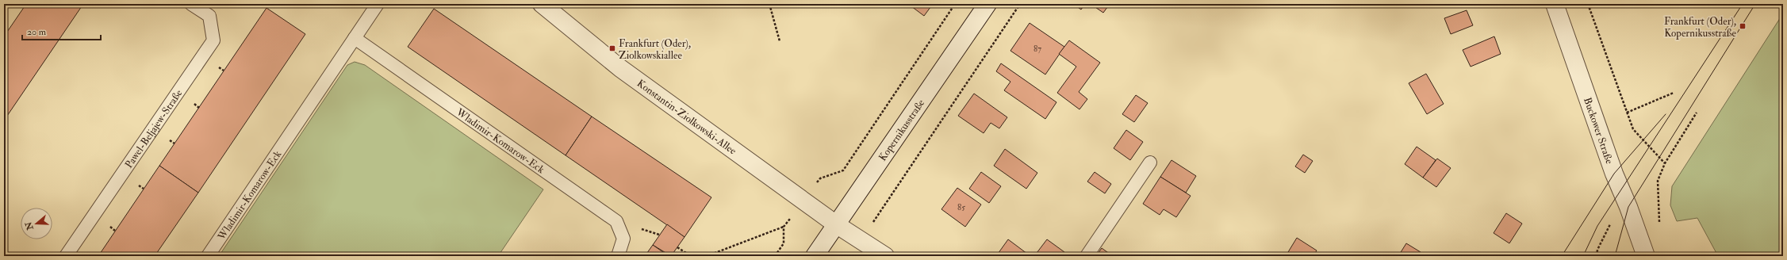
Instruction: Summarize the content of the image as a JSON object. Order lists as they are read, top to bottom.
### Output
{
  "streets": {
    "street": ["Konstantin-Ziolkowski-Allee", "Kopernikusstraße", "Buckower Straße"],
    "lane": ["Pawel-Beljajew-Straße", "Wladimir-Komarow-Eck"]
  },
  "crossings": [
    ["Konstantin-Ziolkowski-Allee", "Kopernikusstraße"]
  ],
  "places": {
    "transit": ["Frankfurt (Oder), Kopernikusstraße", "Frankfurt (Oder), Ziolkowskiallee"]
  },
  "house_numbers": ["87", "85"],
  "scale_bar": "20 m",
  "north": "left"
}
